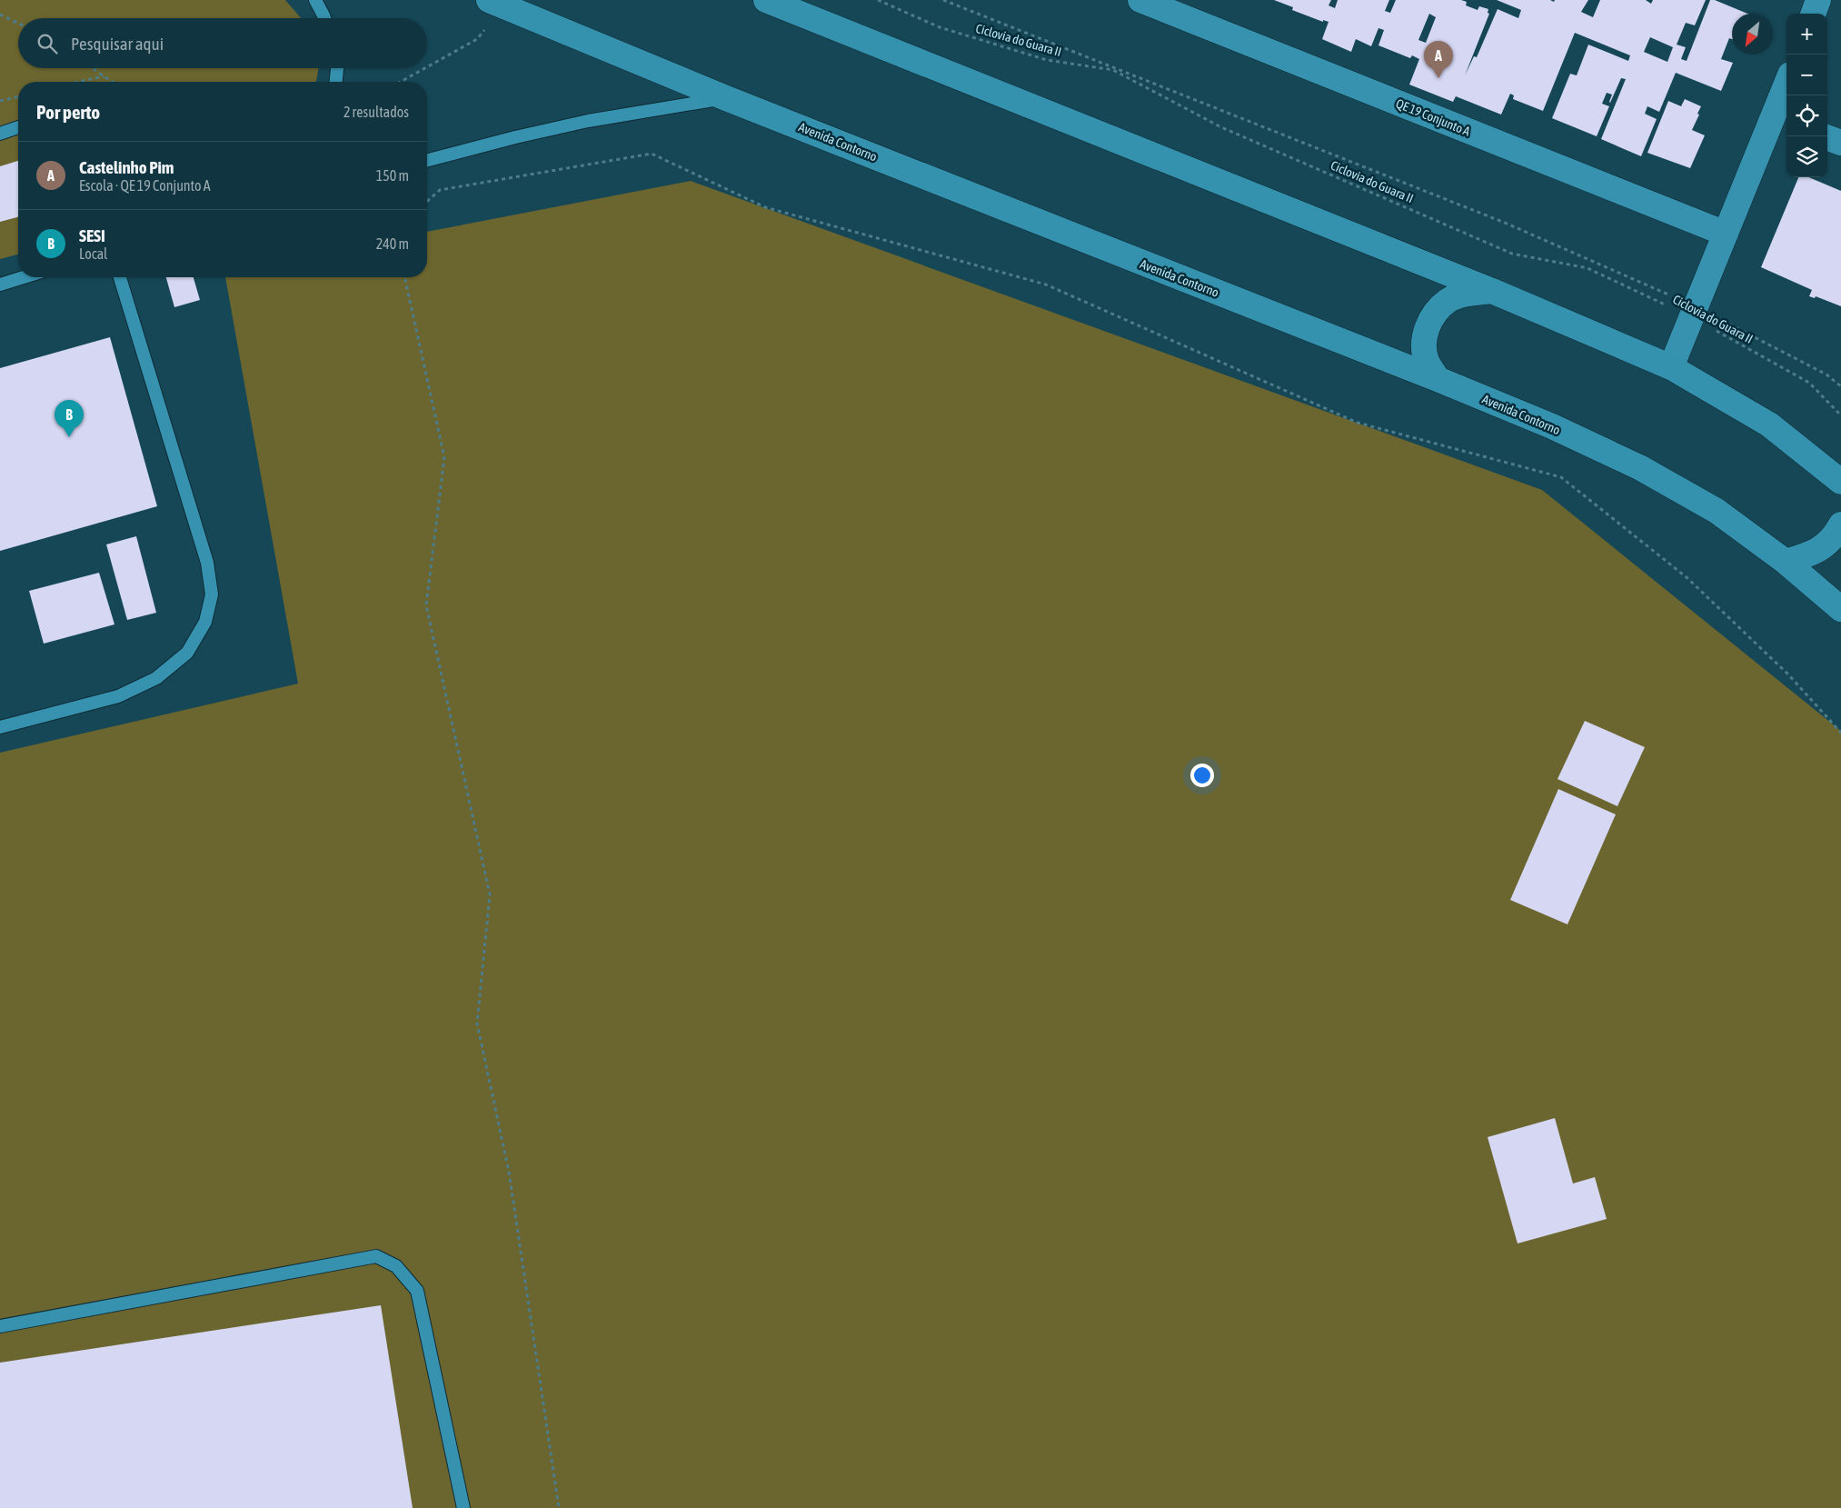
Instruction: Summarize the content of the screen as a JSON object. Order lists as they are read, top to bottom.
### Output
{
  "streets": {
    "main road": ["Avenida Contorno"],
    "street": ["QE 19 Conjunto A"],
    "path": ["Ciclovia do Guara II"]
  },
  "north": "bottom left",
  "page": {
    "map_buttons": ["+", "−"],
    "search": "Pesquisar aqui",
    "pins": ["A", "B"],
    "heading": ["Por perto", "2 resultados"],
    "list": [
      {
        "mark": "A",
        "name": "Castelinho Pim",
        "note": "Escola · QE 19 Conjunto A",
        "value": "150 m"
      },
      {
        "mark": "B",
        "name": "SESI",
        "note": "Local",
        "value": "240 m"
      }
    ]
  }
}
